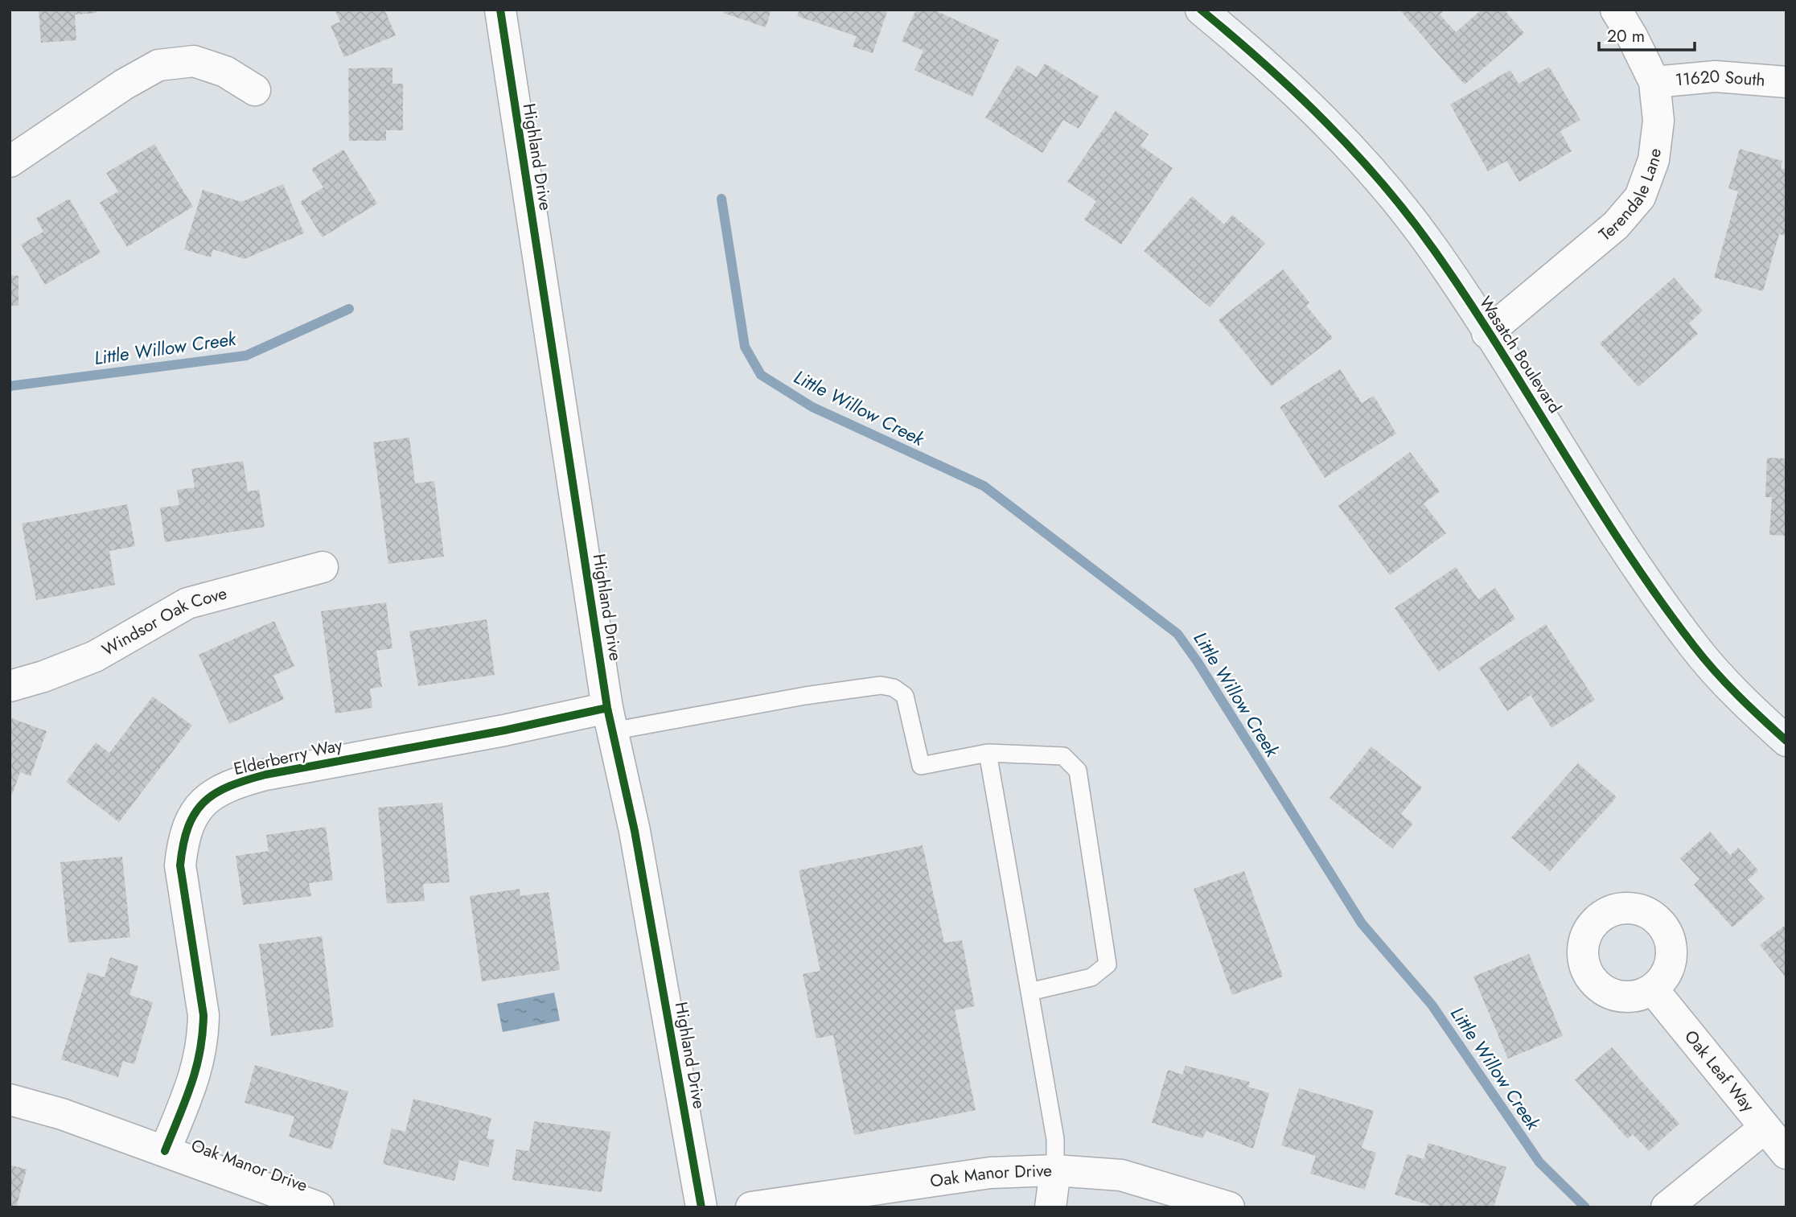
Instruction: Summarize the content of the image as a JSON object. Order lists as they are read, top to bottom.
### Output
{
  "streets": {
    "main road": ["Wasatch Boulevard"],
    "street": [
      "11620 South",
      "Highland Drive",
      "Terendale Lane",
      "Windsor Oak Cove",
      "Elderberry Way",
      "Oak Leaf Way",
      "Oak Manor Drive"
    ]
  },
  "crossings": [
    ["11620 South", "Terendale Lane"],
    ["Highland Drive", "Elderberry Way"],
    ["Terendale Lane", "Wasatch Boulevard"],
    ["Elderberry Way", "Oak Manor Drive"]
  ],
  "water": ["Little Willow Creek"],
  "scale_bar": "20 m"
}
